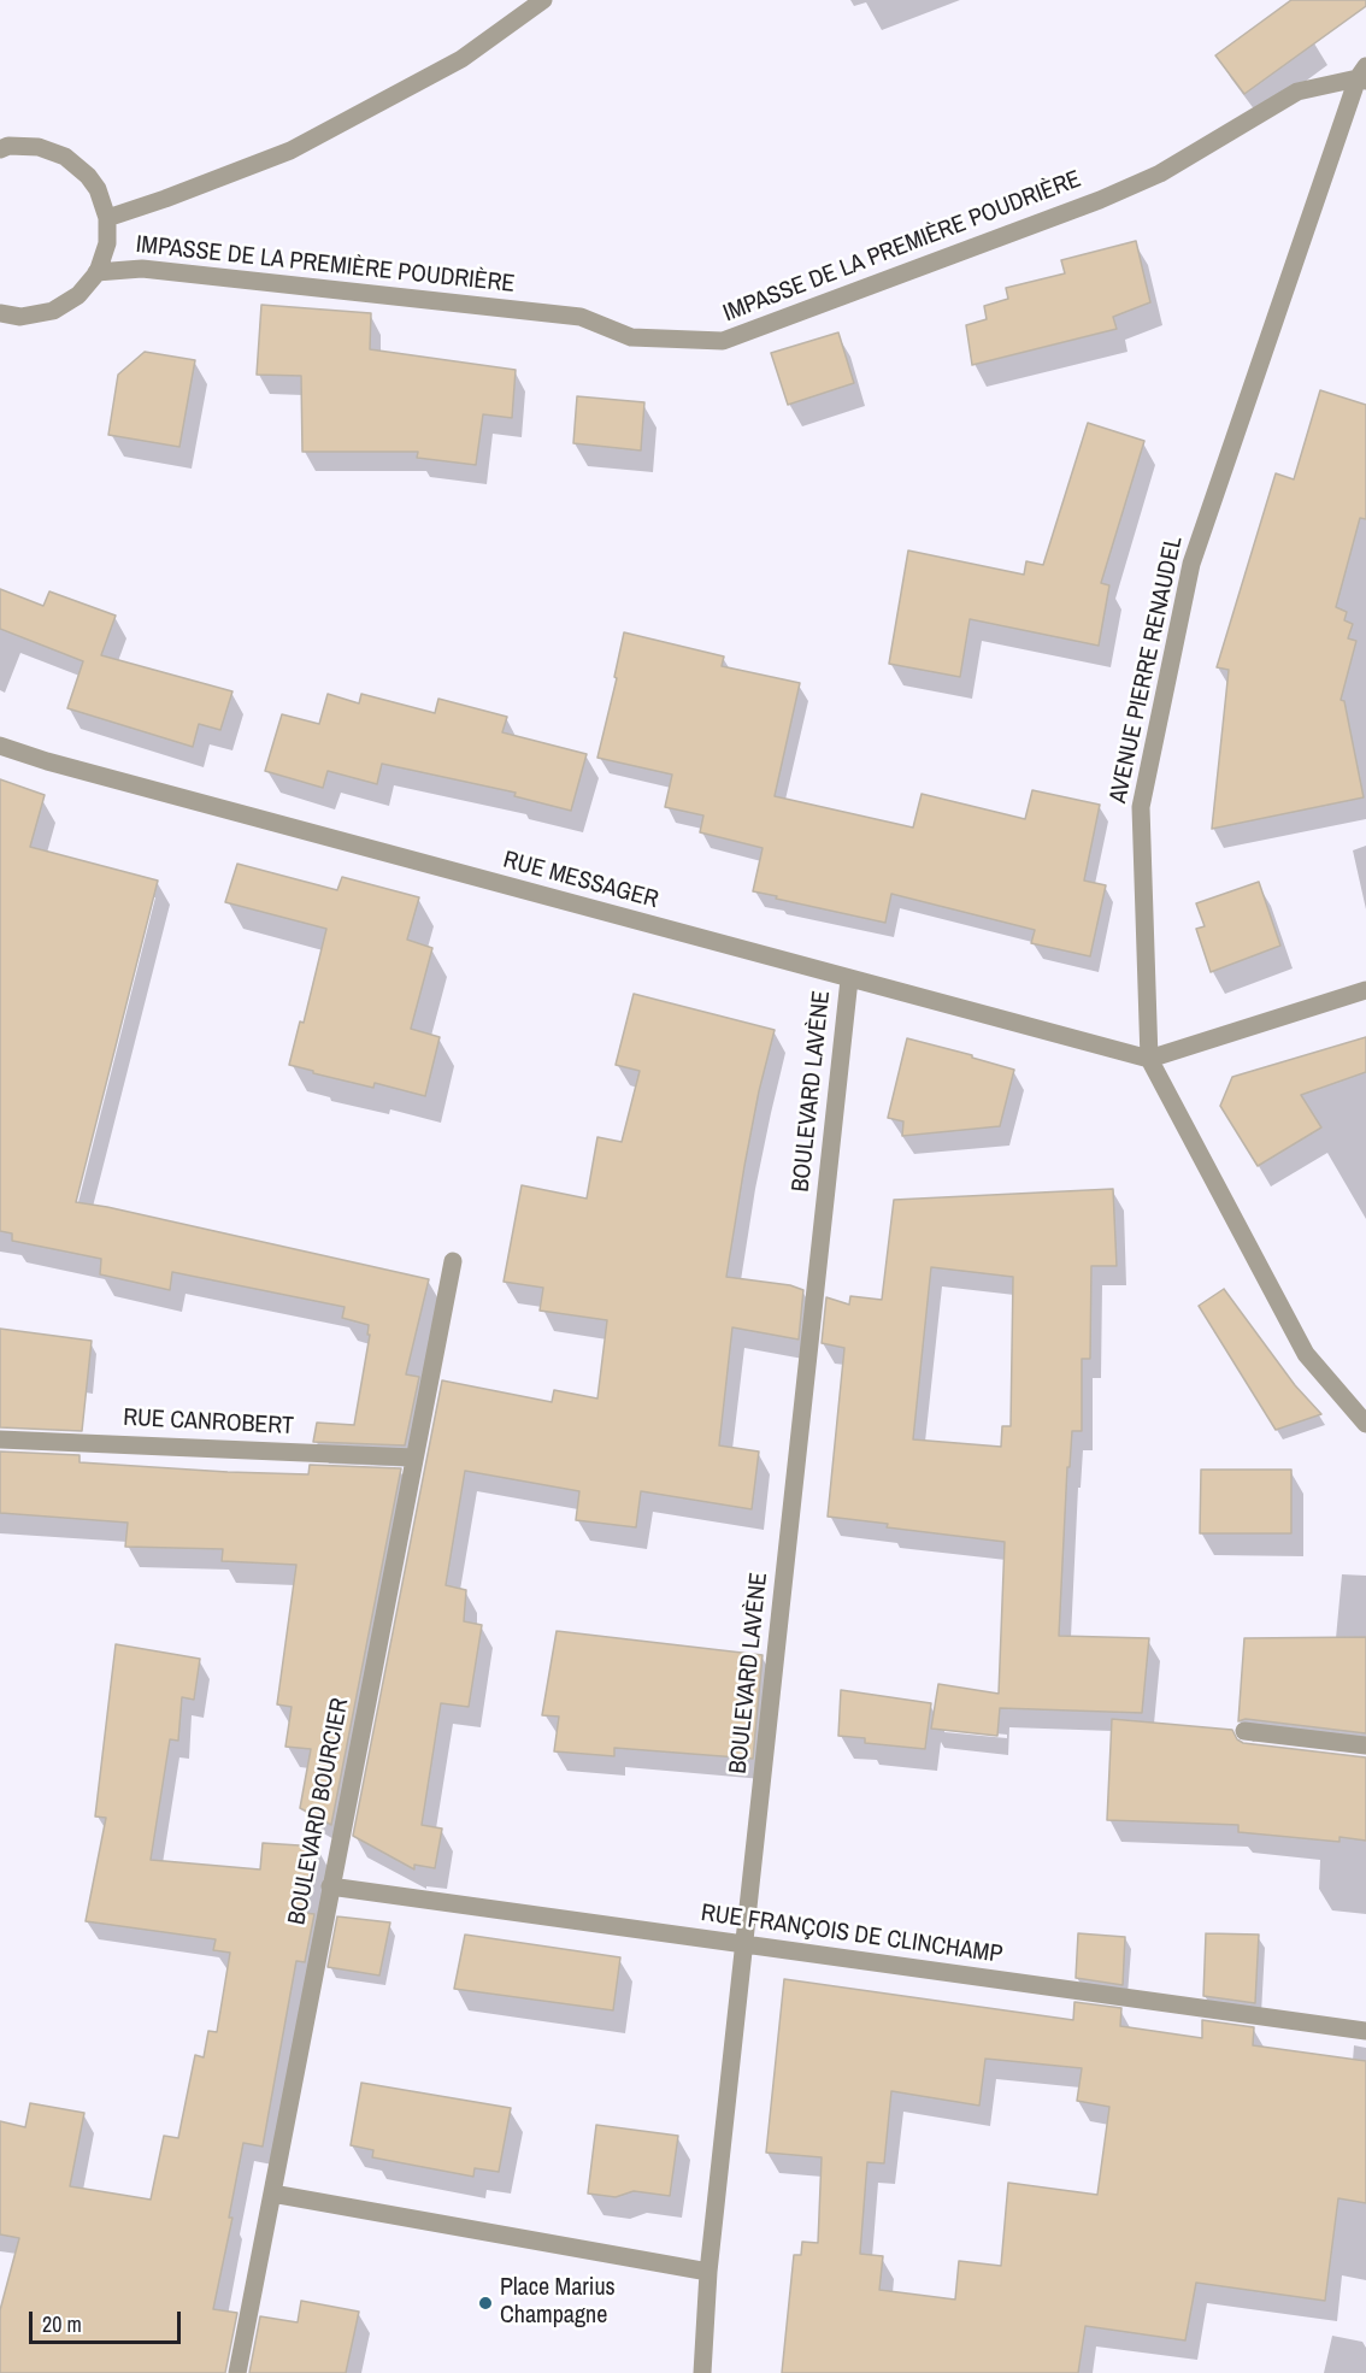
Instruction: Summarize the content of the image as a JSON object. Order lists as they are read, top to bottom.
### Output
{
  "streets": {
    "street": [
      "IMPASSE DE LA PREMIÈRE POUDRIÈRE",
      "AVENUE PIERRE RENAUDEL",
      "RUE MESSAGER",
      "BOULEVARD LAVÈNE",
      "RUE CANROBERT",
      "BOULEVARD BOURCIER",
      "RUE FRANÇOIS DE CLINCHAMP"
    ]
  },
  "crossings": [
    ["IMPASSE DE LA PREMIÈRE POUDRIÈRE", "AVENUE PIERRE RENAUDEL"],
    ["AVENUE PIERRE RENAUDEL", "RUE MESSAGER"],
    ["RUE MESSAGER", "BOULEVARD LAVÈNE"],
    ["BOULEVARD LAVÈNE", "RUE FRANÇOIS DE CLINCHAMP"],
    ["RUE CANROBERT", "BOULEVARD BOURCIER"],
    ["BOULEVARD BOURCIER", "RUE FRANÇOIS DE CLINCHAMP"]
  ],
  "places": ["Place Marius Champagne"],
  "scale_bar": "20 m"
}
